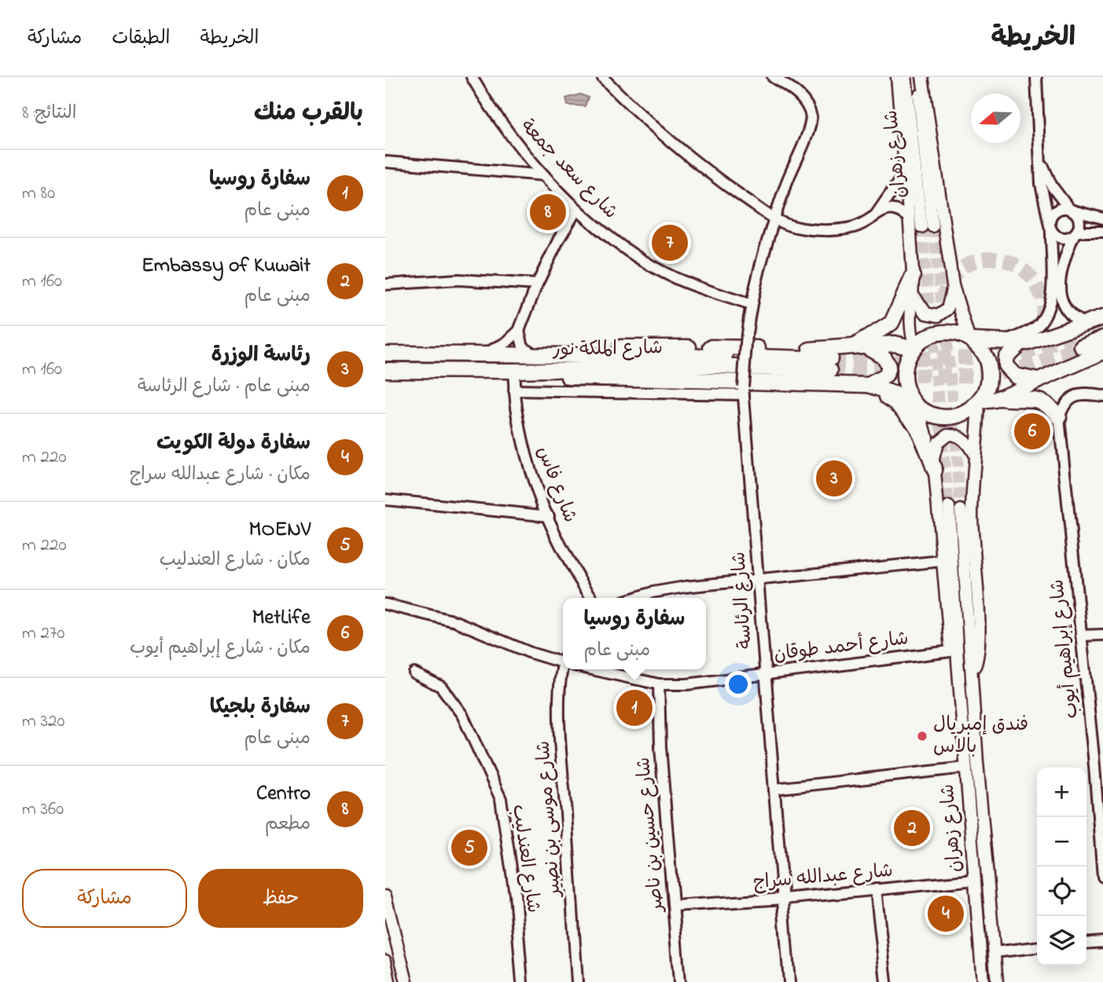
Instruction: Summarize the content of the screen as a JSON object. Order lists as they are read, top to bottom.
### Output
{
  "streets": {
    "highway": ["شارع الملكة نور"],
    "main road": ["شارع زهران"],
    "street": [
      "شارع سعد جمعة",
      "شارع فاس",
      "شارع الرئاسة",
      "شارع أحمد طوقان",
      "شارع إبراهيم أيوب",
      "شارع موسى بن نصير",
      "شارع حسين بن ناصر",
      "شارع العندليب",
      "شارع عبدالله سراج"
    ]
  },
  "crossings": [
    ["شارع زهران", "شارع أحمد طوقان"],
    ["شارع زهران", "شارع عبدالله سراج"],
    ["شارع سعد جمعة", "شارع الرئاسة"],
    ["شارع الملكة نور", "شارع فاس"],
    ["شارع الرئاسة", "شارع أحمد طوقان"],
    ["شارع الرئاسة", "شارع عبدالله سراج"],
    ["شارع أحمد طوقان", "شارع حسين بن ناصر"],
    ["شارع حسين بن ناصر", "شارع عبدالله سراج"]
  ],
  "places": ["فندق إمبريال بالاس"],
  "north": "left",
  "page": {
    "header": "الخريطة",
    "nav": ["الخريطة", "الطبقات", "مشاركة"],
    "heading": ["بالقرب منك", "النتائج: 8"],
    "list": [
      {
        "mark": "1",
        "name": "سفارة روسيا",
        "note": "مبنى عام",
        "value": "80 m"
      },
      {
        "mark": "2",
        "name": "Embassy of Kuwait",
        "note": "مبنى عام",
        "value": "160 m"
      },
      {
        "mark": "3",
        "name": "رئاسة الوزرة",
        "note": "مبنى عام · شارع الرئاسة",
        "value": "160 m"
      },
      {
        "mark": "4",
        "name": "سفارة دولة الكويت",
        "note": "مكان · شارع عبدالله سراج",
        "value": "220 m"
      },
      {
        "mark": "5",
        "name": "MOENV",
        "note": "مكان · شارع العندليب",
        "value": "220 m"
      },
      {
        "mark": "6",
        "name": "MetLife",
        "note": "مكان · شارع إبراهيم أيوب",
        "value": "270 m"
      },
      {
        "mark": "7",
        "name": "سفارة بلجيكا",
        "note": "مبنى عام",
        "value": "320 m"
      },
      {
        "mark": "8",
        "name": "Centro",
        "note": "مطعم",
        "value": "360 m"
      }
    ],
    "pins": [
      "8",
      "7",
      "6",
      "3",
      "1",
      "2",
      "5",
      "4"
    ],
    "popup": ["سفارة روسيا", "مبنى عام"],
    "map_buttons": ["+", "−"],
    "buttons": ["حفظ", "مشاركة"]
  }
}
